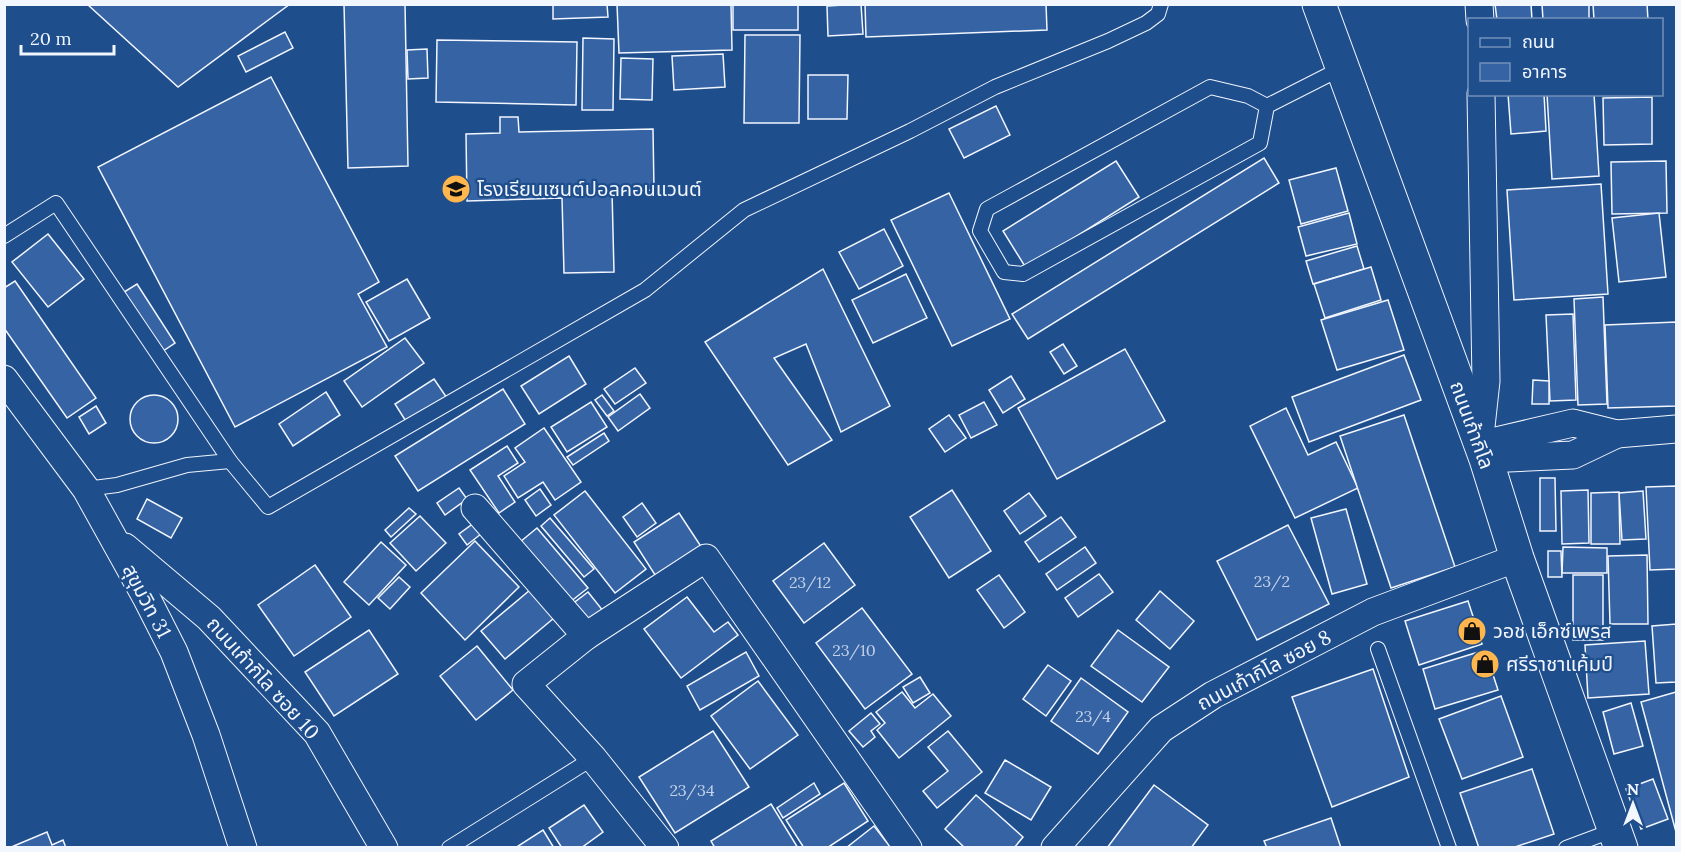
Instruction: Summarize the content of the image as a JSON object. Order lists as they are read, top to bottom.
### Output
{
  "streets": {
    "main road": ["ถนนเก้ากิโล"],
    "street": ["สุขุมวิท 31", "ถนนเก้ากิโล ซอย 8", "ถนนเก้ากิโล ซอย 10"]
  },
  "crossings": [
    ["ถนนเก้ากิโล", "ถนนเก้ากิโล ซอย 8"],
    ["สุขุมวิท 31", "ถนนเก้ากิโล ซอย 10"]
  ],
  "places": {
    "school or university": ["โรงเรียนเซนต์ปอลคอนแวนต์"],
    "shop": ["วอช เอ็กซ์เพรส", "ศรีราชาแค้มป์"]
  },
  "house_numbers": [
    "23/2",
    "23/12",
    "23/10",
    "23/4",
    "23/34"
  ],
  "legend": ["ถนน", "อาคาร"],
  "scale_bar": "20 m",
  "north": "top"
}
